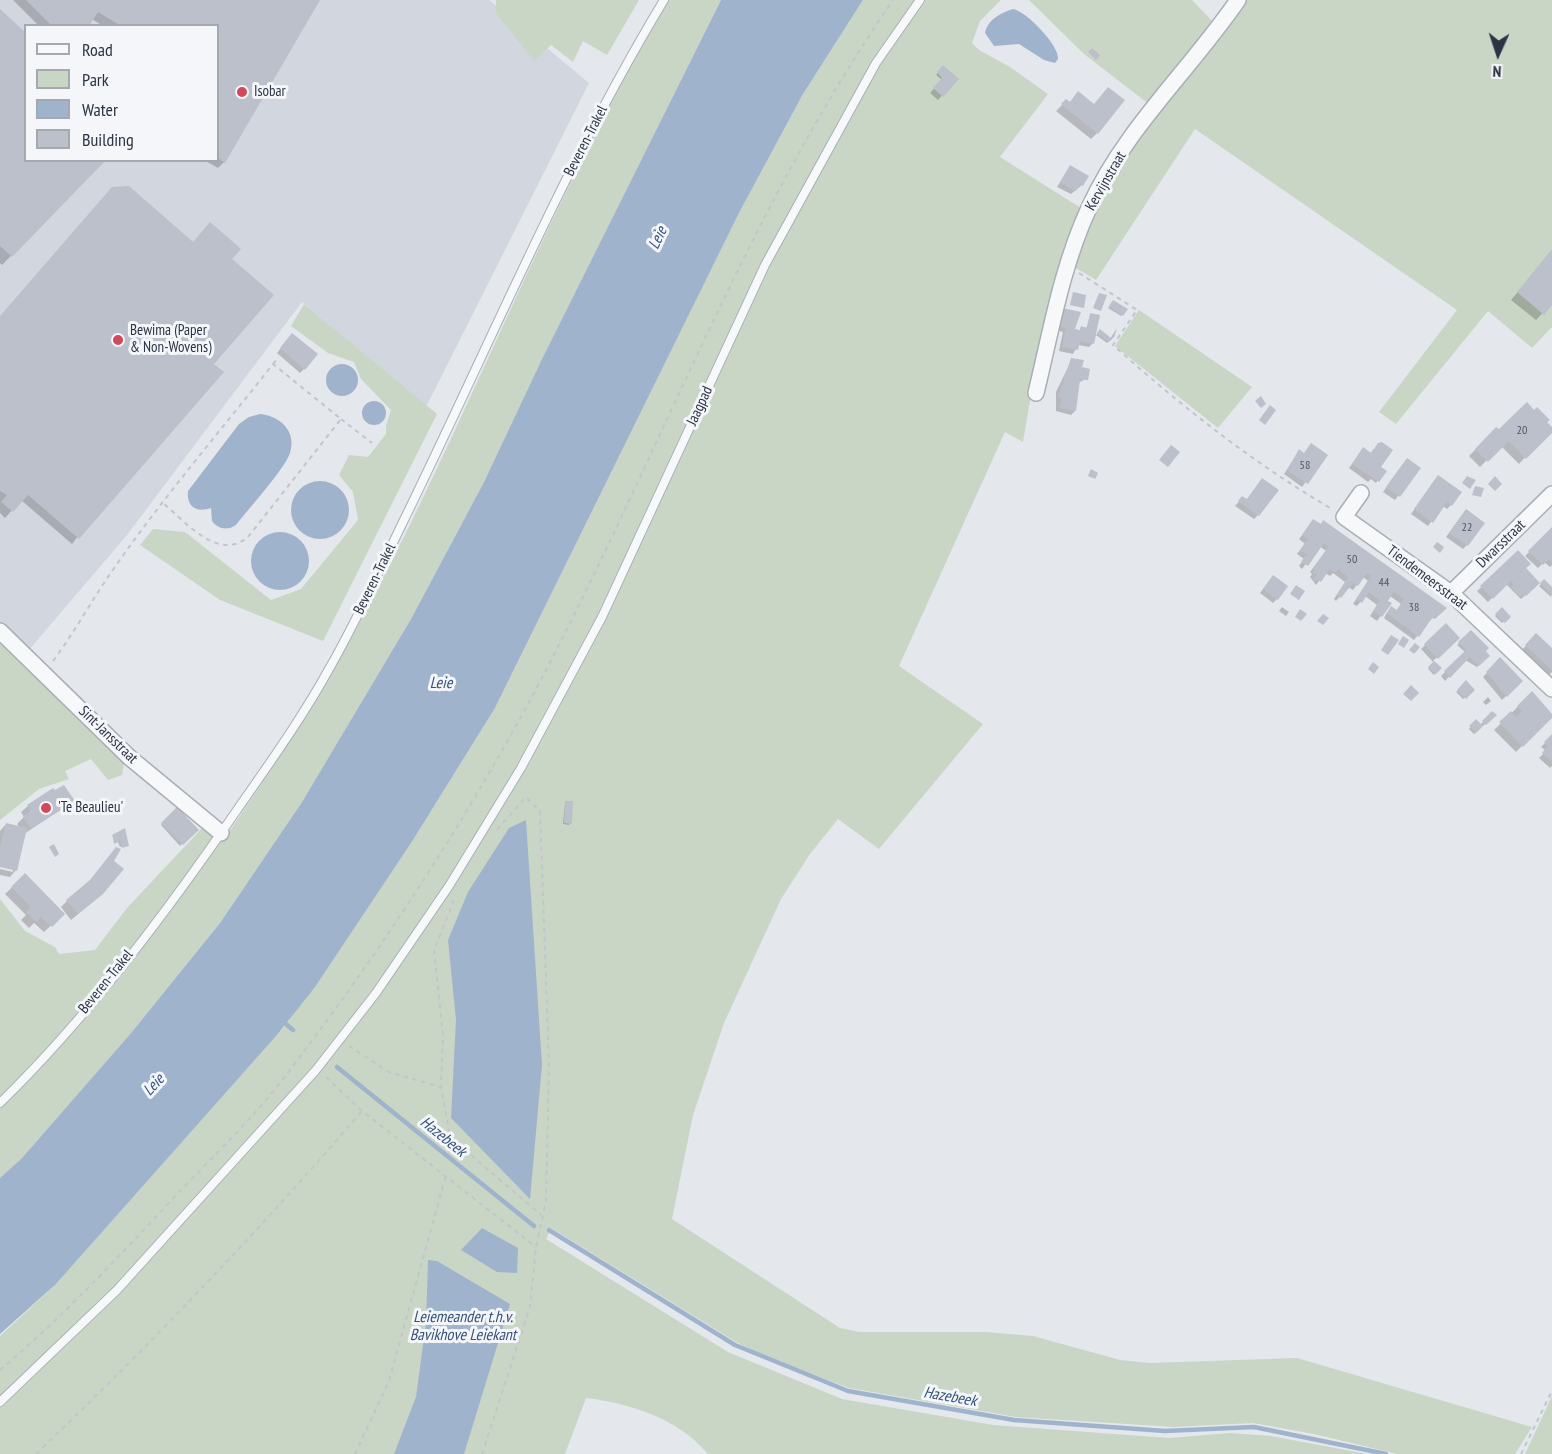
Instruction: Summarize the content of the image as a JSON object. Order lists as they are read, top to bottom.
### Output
{
  "streets": {
    "street": [
      "Kervijnstraat",
      "Dwarsstraat",
      "Tiendemeersstraat",
      "Sint-Jansstraat"
    ],
    "lane": ["Beveren-Trakel", "Jaagpad"]
  },
  "crossings": [
    ["Beveren-Trakel", "Sint-Jansstraat"],
    ["Dwarsstraat", "Tiendemeersstraat"]
  ],
  "water": ["Leie", "Hazebeek", "Leiemeander t.h.v. Bavikhove Leiekant"],
  "places": ["Isobar", "Bewima (Paper & Non-Wovens)", "'Te Beaulieu'"],
  "house_numbers": [
    "20",
    "58",
    "22",
    "50",
    "44",
    "38"
  ],
  "legend": [
    "Road",
    "Park",
    "Water",
    "Building"
  ],
  "north": "bottom"
}
